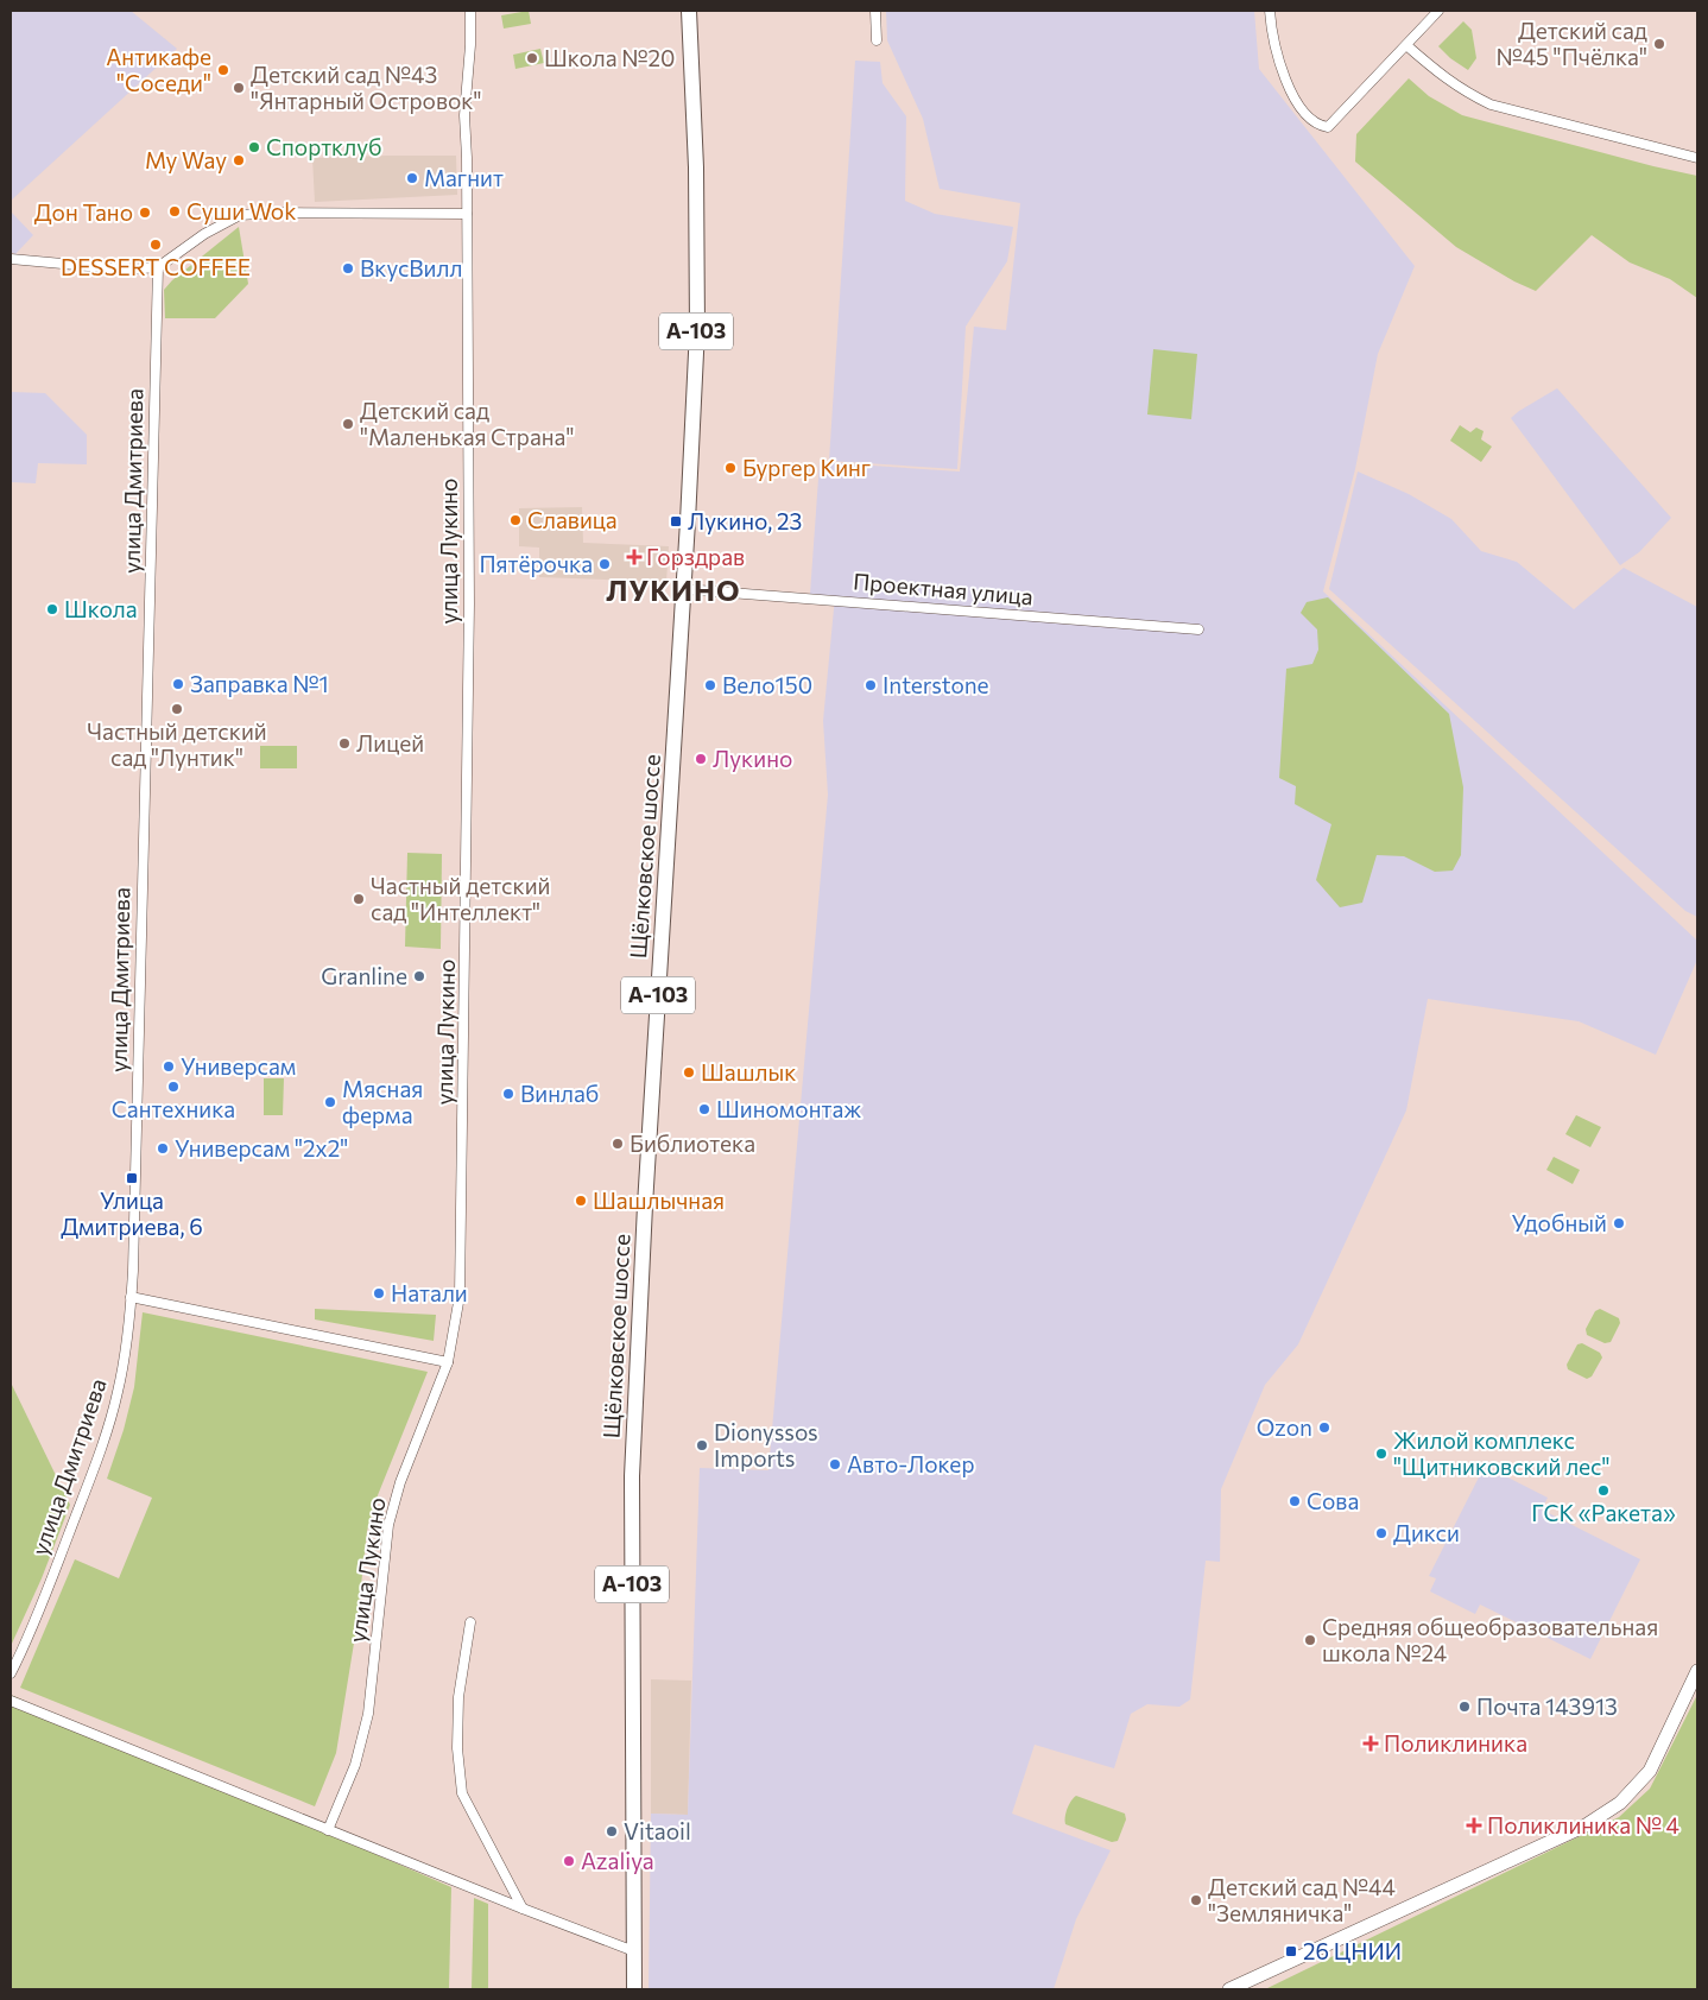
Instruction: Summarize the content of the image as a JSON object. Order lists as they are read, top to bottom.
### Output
{
  "streets": {
    "main road": ["А-103", "Щёлковское шоссе"],
    "street": ["улица Дмитриева", "улица Лукино", "Проектная улица"]
  },
  "crossings": [
    ["Проектная улица", "Щёлковское шоссе"]
  ],
  "districts": ["ЛУКИНО"],
  "places": {
    "other": [
      "Детский сад №45 \"Пчёлка\"",
      "Школа №20",
      "Антикафе \"Соседи\"",
      "Детский сад №43 \"Янтарный Островок\"",
      "Спортклуб",
      "My Way",
      "Магнит",
      "Суши Wok",
      "Дон Тано",
      "DESSERT COFFEE",
      "ВкусВилл",
      "Детский сад \"Маленькая Страна\"",
      "Бургер Кинг",
      "Славица",
      "Пятёрочка",
      "Школа",
      "Заправка №1",
      "Вело150",
      "Interstone",
      "Частный детский сад \"Лунтик\"",
      "Лицей",
      "Лукино",
      "Частный детский сад \"Интеллект\"",
      "Granline",
      "Универсам",
      "Шашлык",
      "Сантехника",
      "Винлаб",
      "Мясная ферма",
      "Шиномонтаж",
      "Библиотека",
      "Универсам \"2x2\"",
      "Шашлычная",
      "Удобный",
      "Натали",
      "Ozon",
      "Dionyssos Imports",
      "Жилой комплекс \"Щитниковский лес\"",
      "Авто-Локер",
      "ГСК «Ракета»",
      "Сова",
      "Дикси",
      "Средняя общеобразовательная школа №24",
      "Почта 143913",
      "Vitaoil",
      "Azaliya",
      "Детский сад №44 \"Земляничка\""
    ],
    "transit": ["Лукино, 23", "Улица Дмитриева, 6", "26 ЦНИИ"],
    "health": ["Горздрав", "Поликлиника", "Поликлиника № 4"]
  }
}
